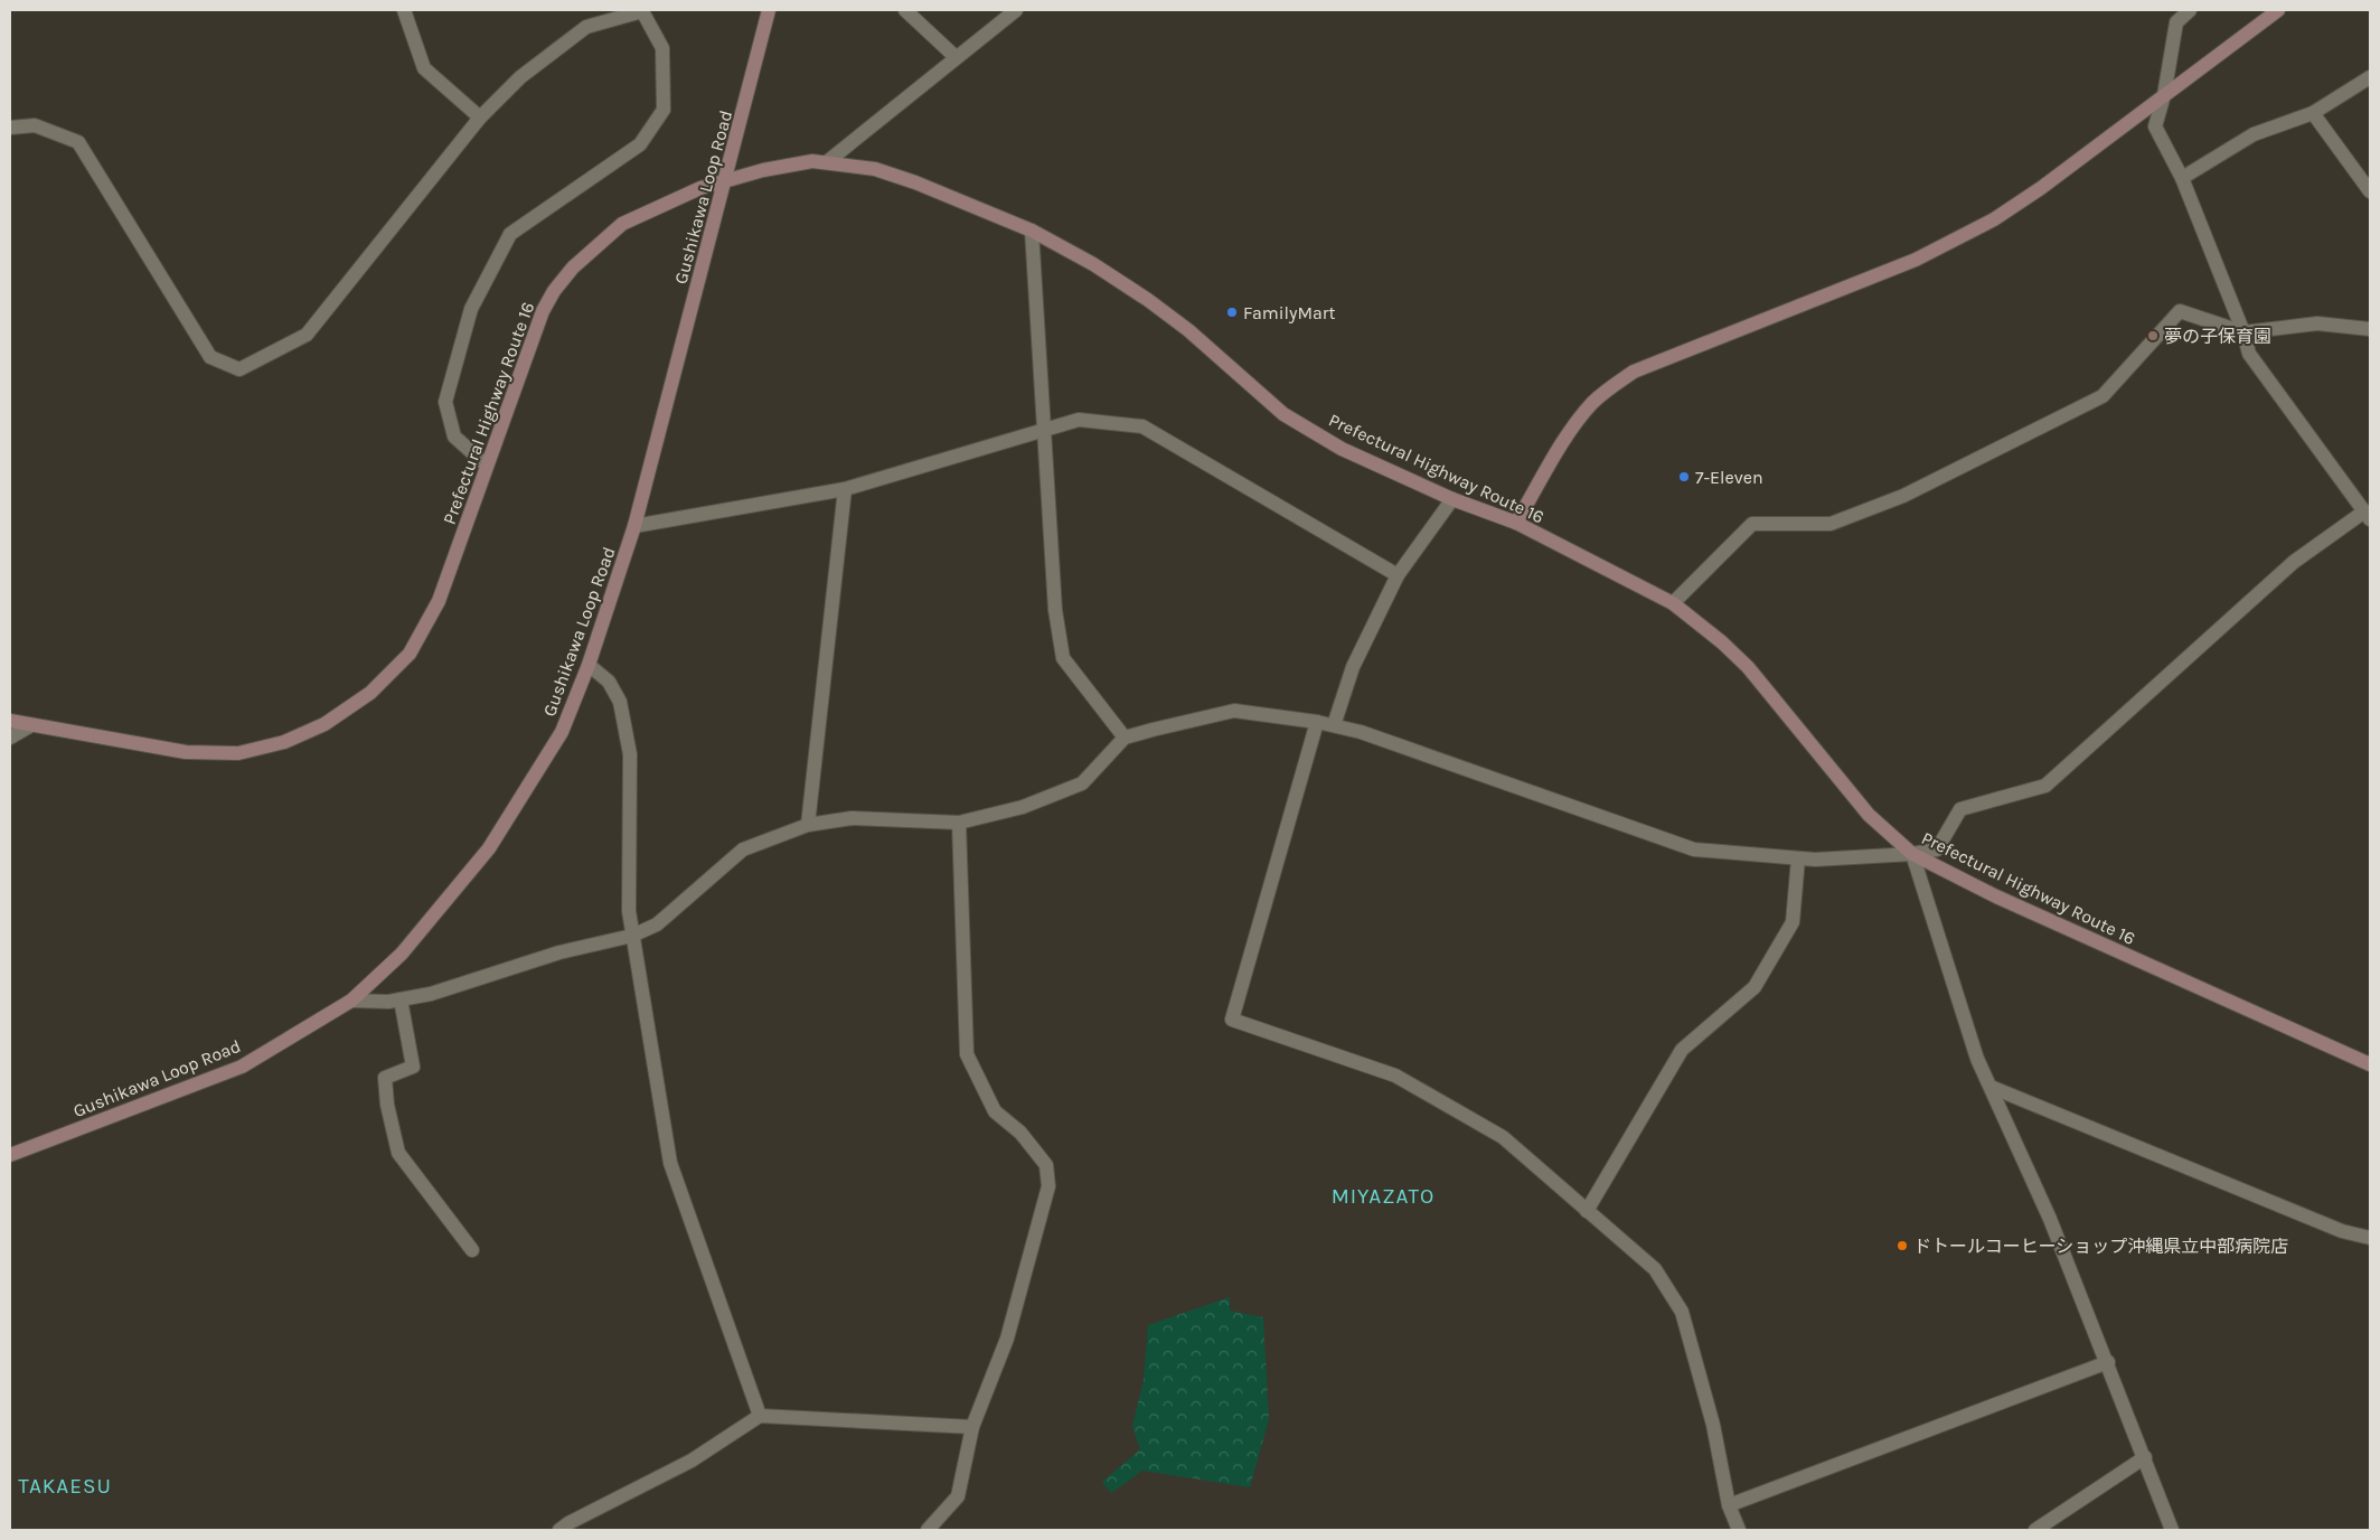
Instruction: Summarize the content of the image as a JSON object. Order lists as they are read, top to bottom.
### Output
{
  "streets": {
    "main road": ["Gushikawa Loop Road", "Prefectural Highway Route 16"]
  },
  "crossings": [
    ["Gushikawa Loop Road", "Prefectural Highway Route 16"]
  ],
  "districts": ["MIYAZATO", "TAKAESU"],
  "places": [
    "FamilyMart",
    "夢の子保育園",
    "7-Eleven",
    "ドトールコーヒーショップ沖縄県立中部病院店"
  ]
}
